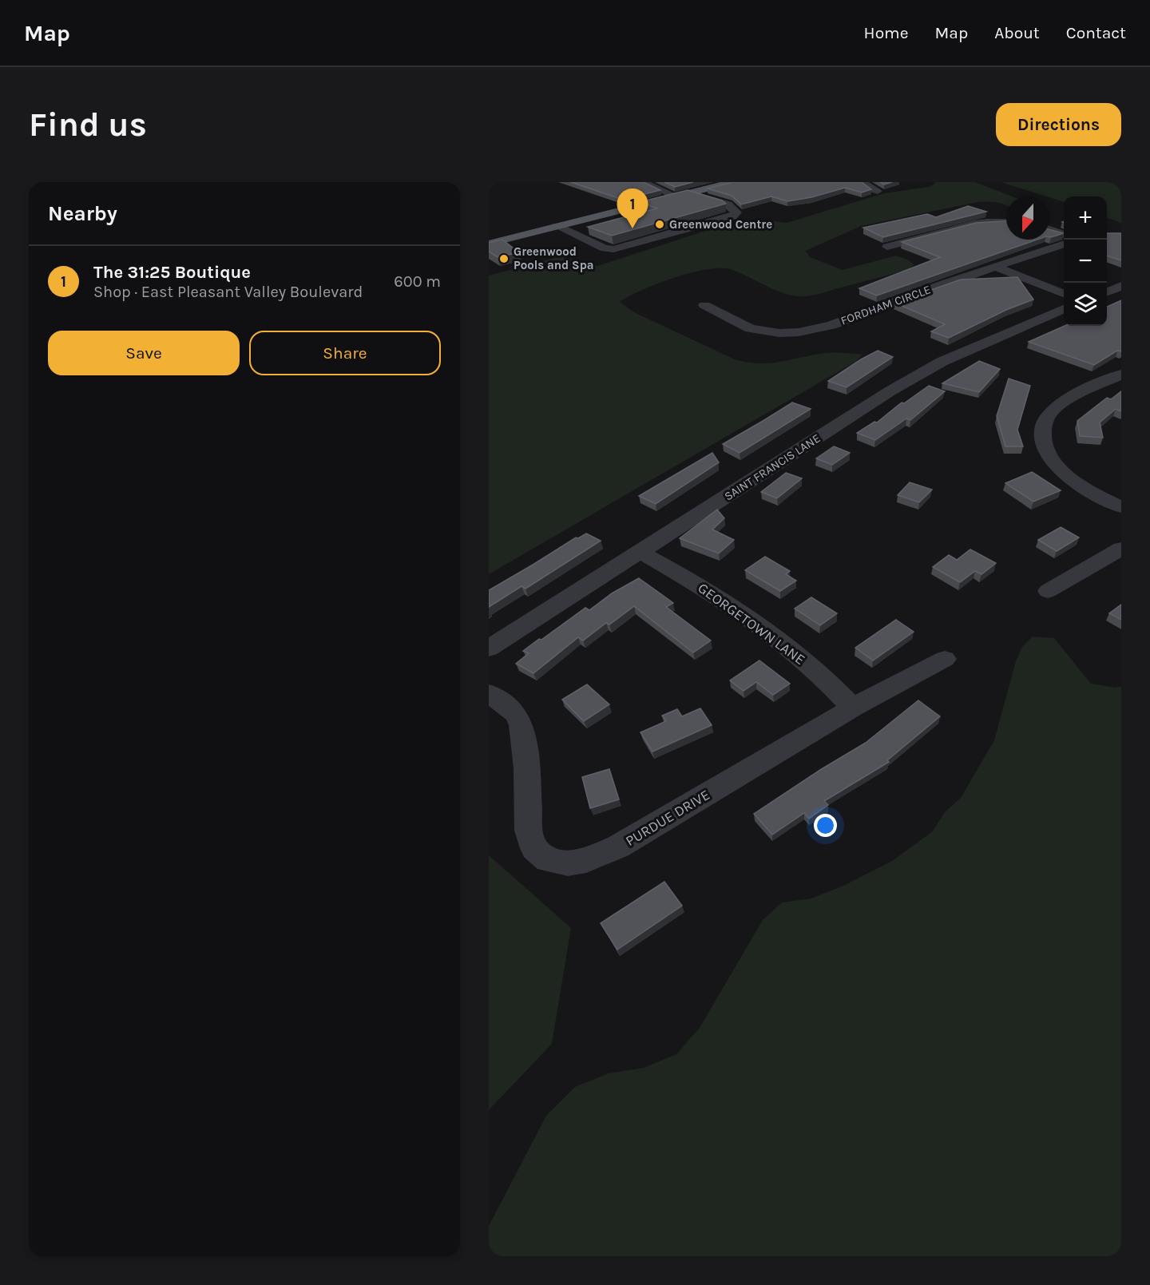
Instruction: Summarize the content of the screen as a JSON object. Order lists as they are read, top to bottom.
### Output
{
  "streets": {
    "street": [
      "FORDHAM CIRCLE",
      "SAINT FRANCIS LANE",
      "GEORGETOWN LANE",
      "PURDUE DRIVE"
    ]
  },
  "crossings": [
    ["SAINT FRANCIS LANE", "GEORGETOWN LANE"],
    ["GEORGETOWN LANE", "PURDUE DRIVE"]
  ],
  "places": ["Greenwood Centre", "Greenwood Pools and Spa"],
  "north": "bottom",
  "page": {
    "header": "Map",
    "nav": [
      "Home",
      "Map",
      "About",
      "Contact"
    ],
    "buttons": [
      "Directions",
      ["Save", "Share"]
    ],
    "title": "Find us",
    "heading": "Nearby",
    "pins": "1",
    "map_buttons": ["+", "−"],
    "list": [
      {
        "mark": "1",
        "name": "The 31:25 Boutique",
        "note": "Shop · East Pleasant Valley Boulevard",
        "value": "600 m"
      }
    ]
  }
}
